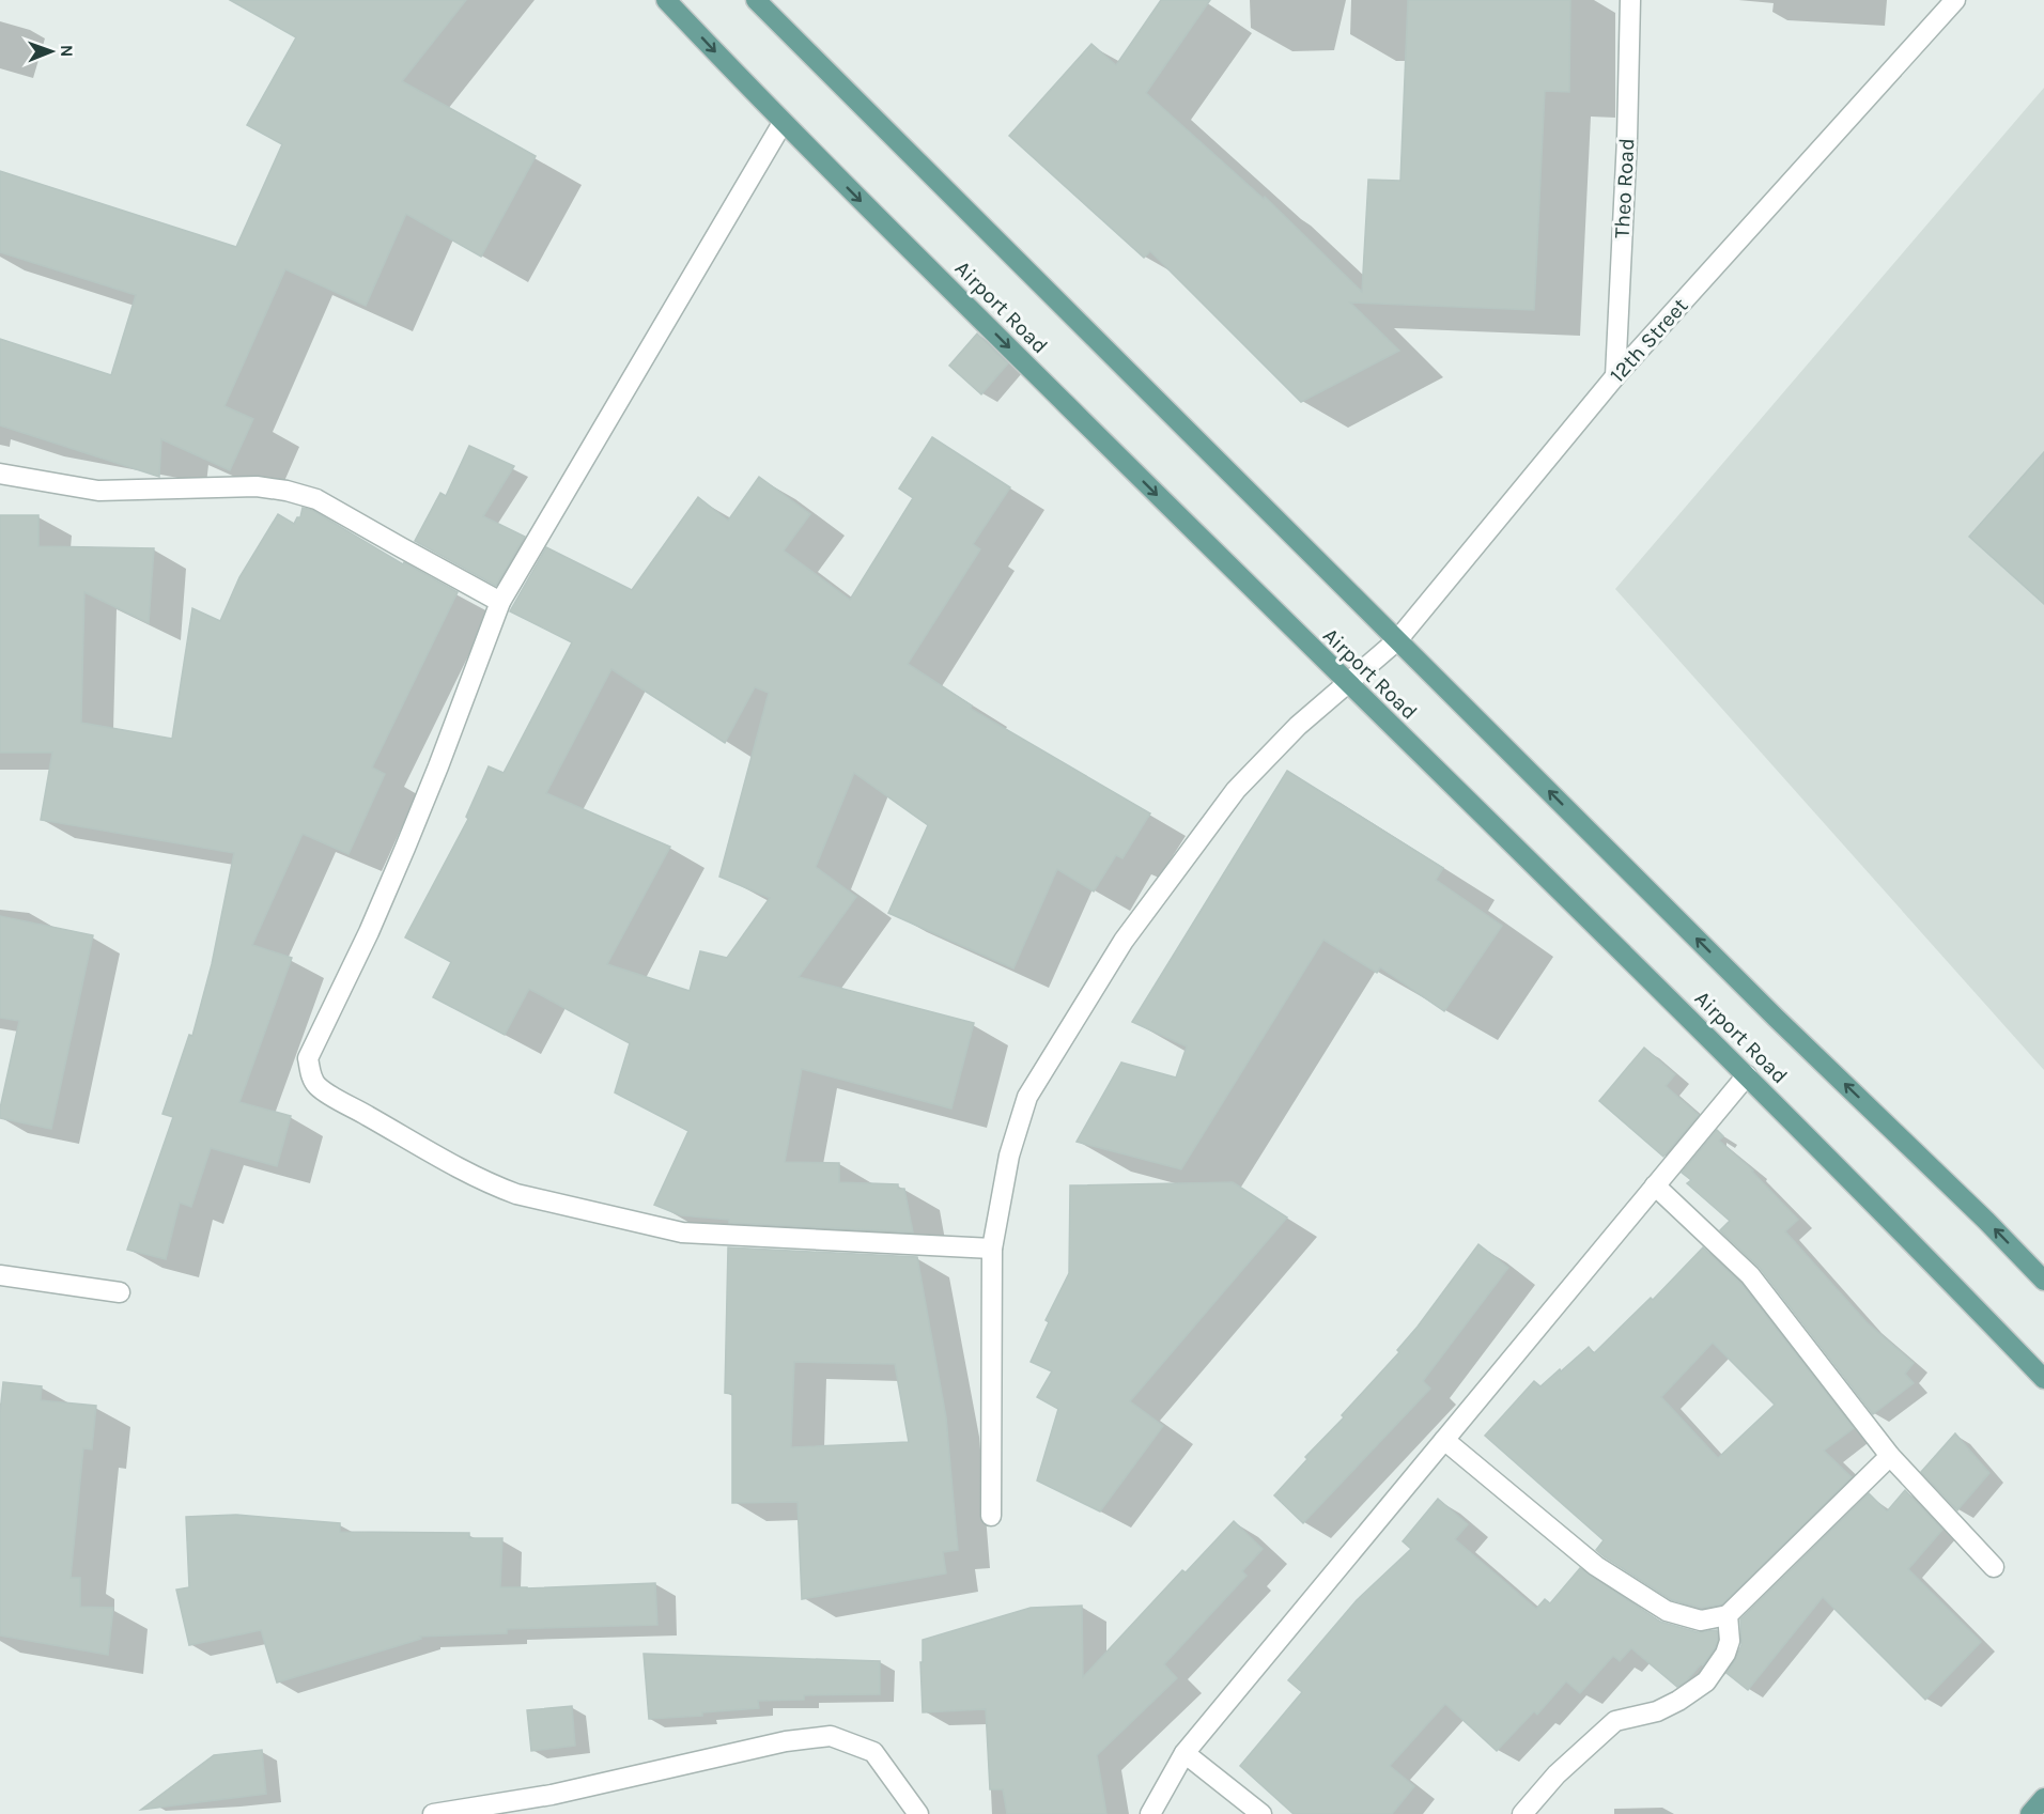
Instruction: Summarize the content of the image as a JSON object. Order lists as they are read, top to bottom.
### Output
{
  "streets": {
    "main road": ["Airport Road"],
    "street": ["Theo Road", "12th Street"]
  },
  "crossings": [
    ["Theo Road", "12th Street"],
    ["Airport Road", "12th Street"]
  ],
  "north": "right"
}
